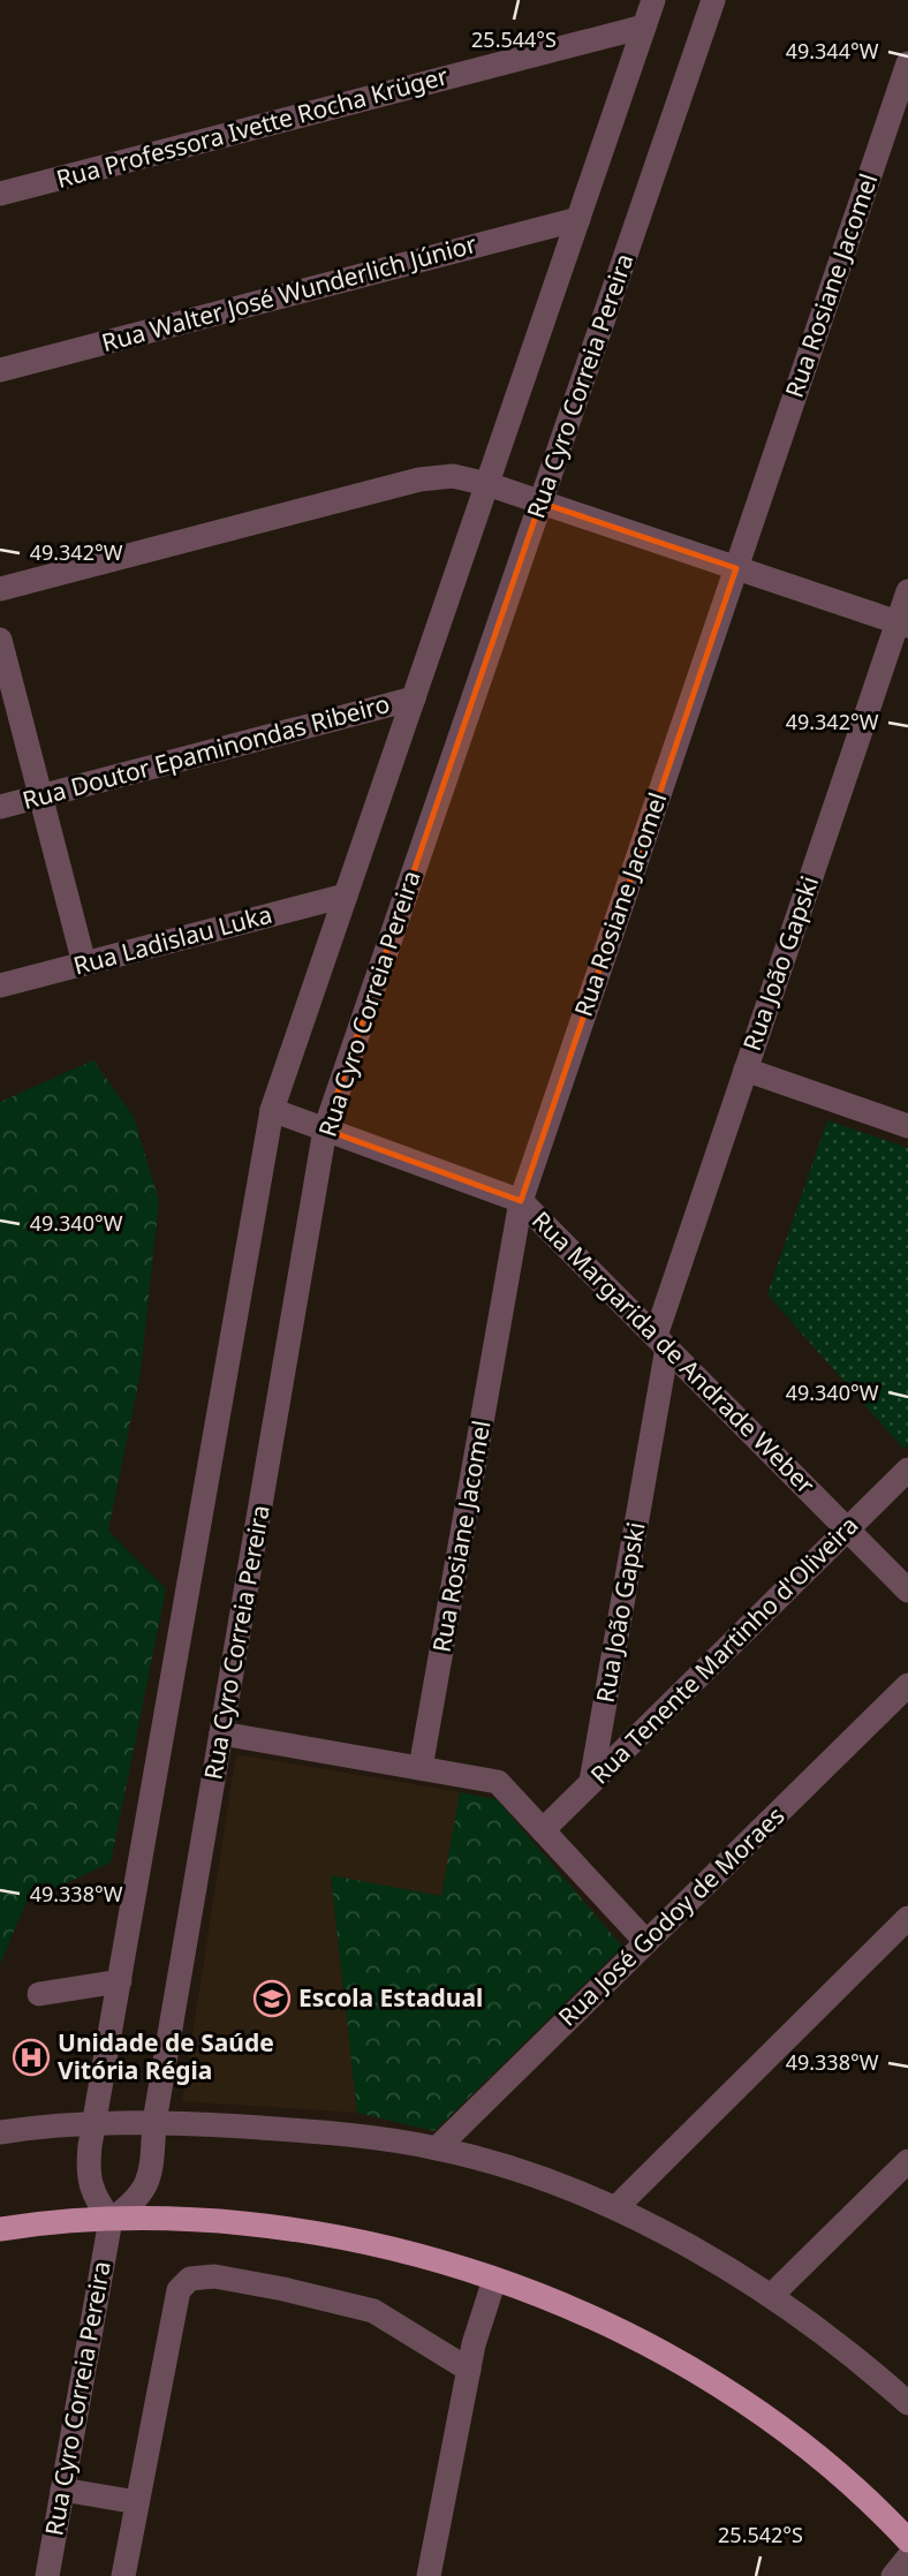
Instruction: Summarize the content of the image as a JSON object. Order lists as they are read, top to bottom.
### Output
{
  "streets": {
    "street": [
      "Rua Professora Ivette Rocha Krüger",
      "Rua Rosiane Jacomel",
      "Rua Walter José Wunderlich Júnior",
      "Rua Cyro Correia Pereira",
      "Rua Doutor Epaminondas Ribeiro",
      "Rua Ladislau Luka",
      "Rua João Gapski",
      "Rua Margarida de Andrade Weber",
      "Rua Tenente Martinho d'Oliveira",
      "Rua José Godoy de Moraes"
    ]
  },
  "crossings": [
    ["Rua Rosiane Jacomel", "Rua Margarida de Andrade Weber"],
    ["Rua Cyro Correia Pereira", "Rua Margarida de Andrade Weber"],
    ["Rua João Gapski", "Rua Margarida de Andrade Weber"],
    ["Rua João Gapski", "Rua Tenente Martinho d'Oliveira"],
    ["Rua Margarida de Andrade Weber", "Rua Tenente Martinho d'Oliveira"]
  ],
  "places": {
    "school or university": ["Escola Estadual"],
    "hospital": ["Unidade de Saúde Vitória Régia"]
  },
  "coordinates": [
    "25.544°S",
    "49.344°W",
    "49.342°W",
    "49.340°W",
    "49.338°W",
    "25.542°S"
  ]
}
